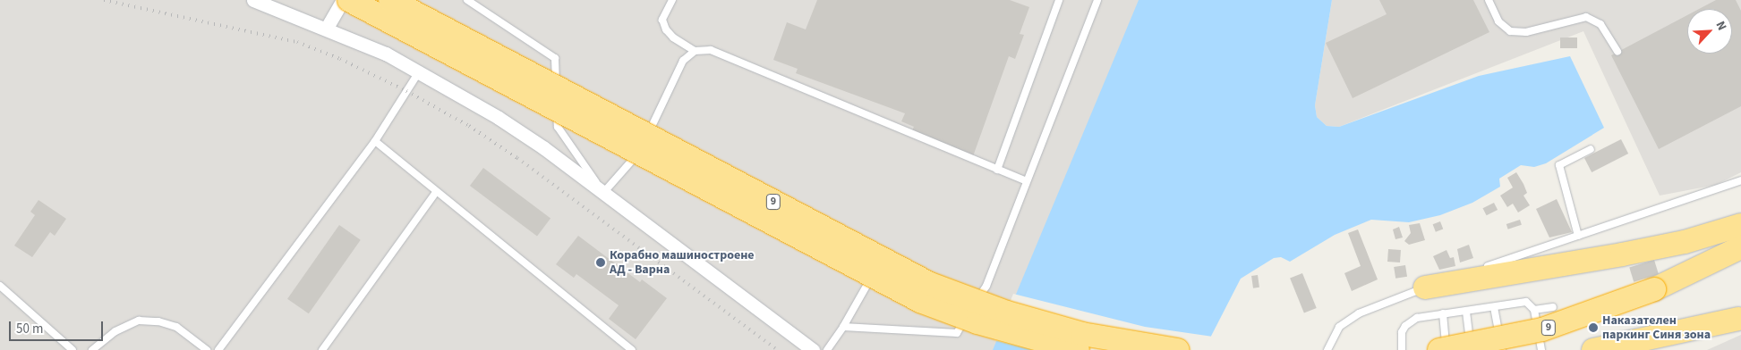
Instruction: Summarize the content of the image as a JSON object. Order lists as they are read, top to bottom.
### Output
{
  "streets": {
    "highway": ["9"]
  },
  "places": ["Корабно машиностроене АД - Варна", "Наказателен паркинг Синя зона"],
  "scale_bar": "50 m",
  "north": "top right"
}
